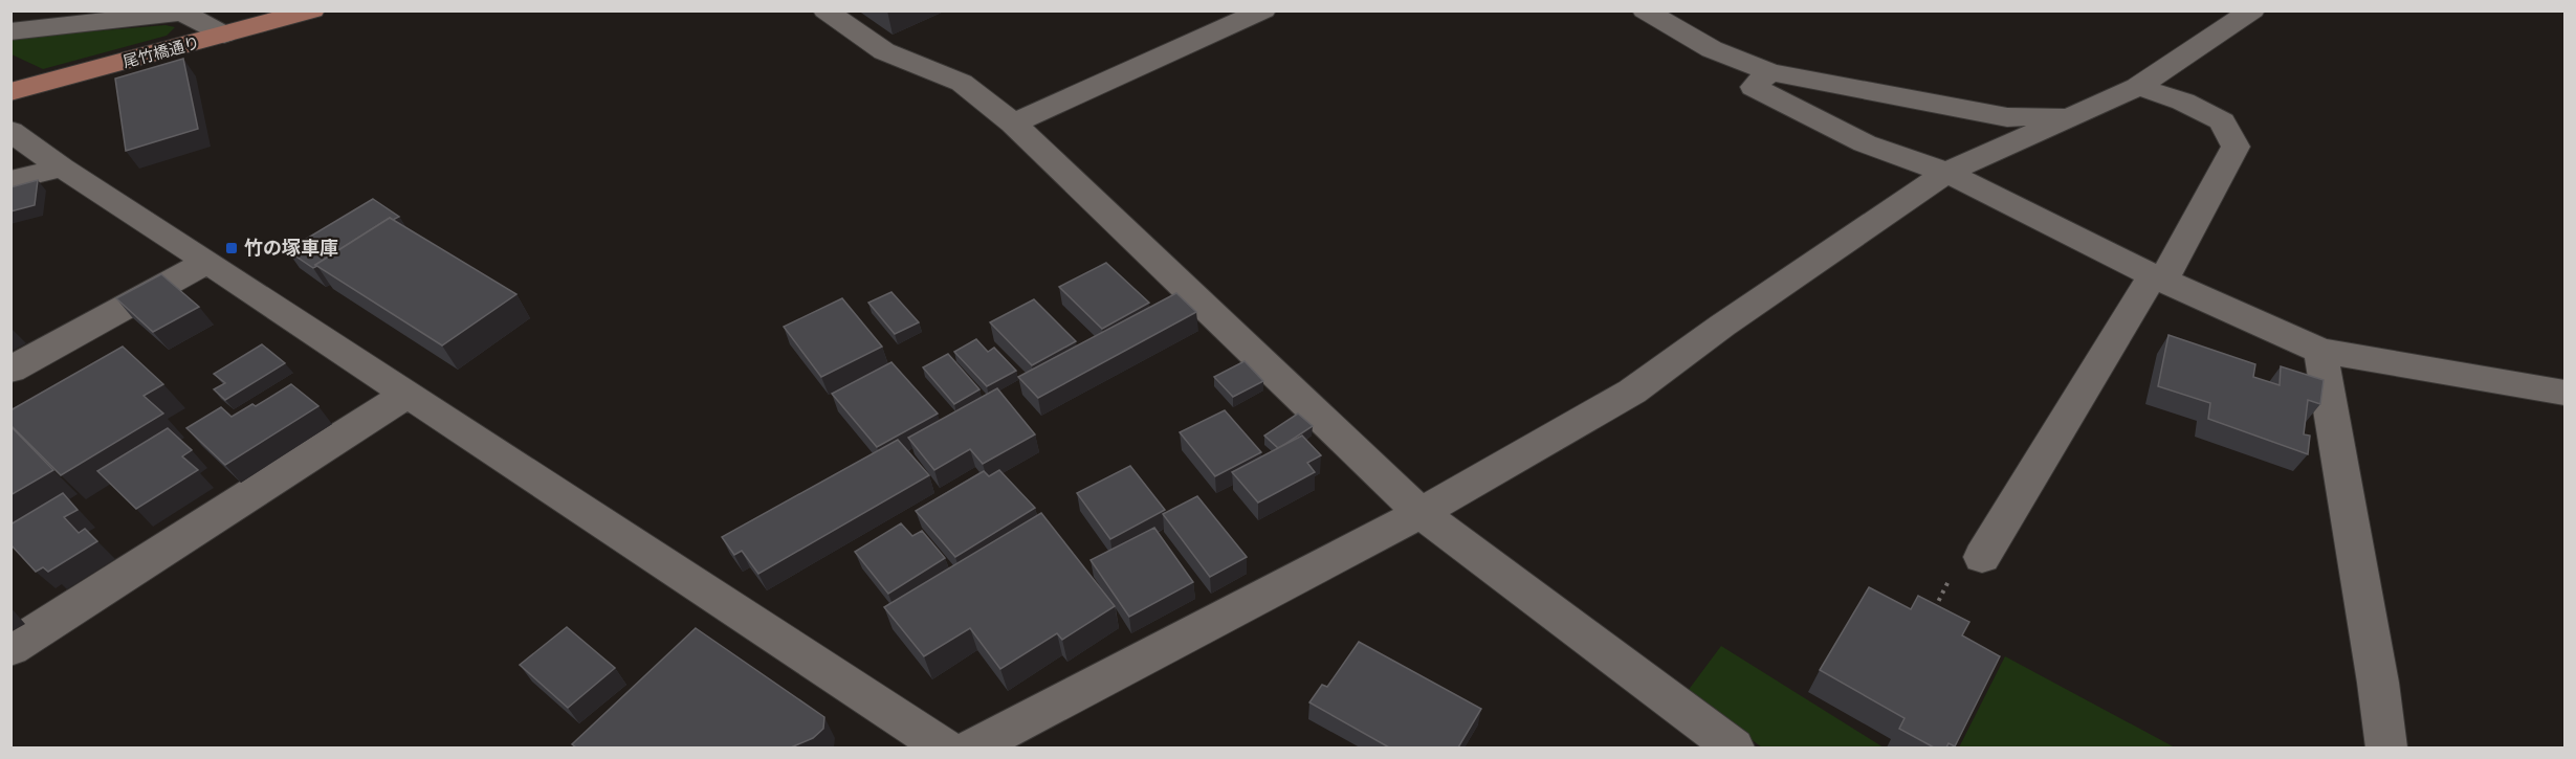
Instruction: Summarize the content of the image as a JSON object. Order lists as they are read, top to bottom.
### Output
{
  "streets": {
    "main road": ["尾竹橋通り"]
  },
  "places": {
    "transit": ["竹の塚車庫"]
  }
}
